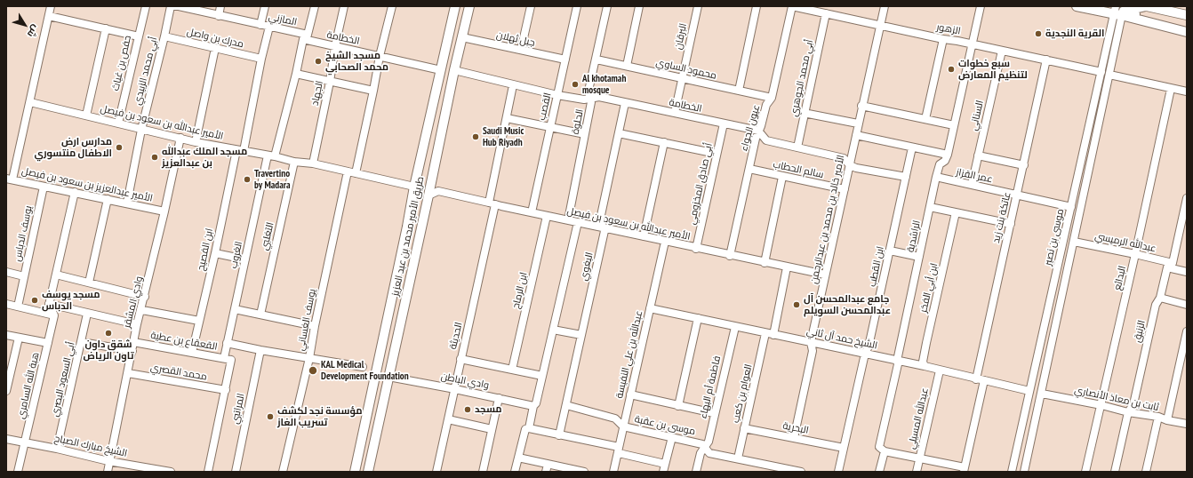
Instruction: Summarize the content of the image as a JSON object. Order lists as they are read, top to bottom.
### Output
{
  "streets": {
    "main road": ["طريق الأمير محمد بن عبد العزيز"],
    "street": [
      "المازني",
      "الزهور",
      "البرقان",
      "مدرك بن واصل",
      "الخطامة",
      "جبل ثهلان",
      "حفص بن غياث",
      "محمود الساوي",
      "أبي محمد الزبيدي",
      "أبي محمد الجوهري",
      "الجهاد",
      "القصب",
      "السناني",
      "الحلوة",
      "الأمير عبدالله بن سعود بن فيصل",
      "عيون الجواء",
      "سالم الحطاب",
      "عمر القزاز",
      "أبي صادق المخزومي",
      "الأمير عبدالعزيز بن سعود بن فيصل",
      "عاتكة بنت زيد",
      "الأمير خالد بن محمد بن عبدالرحمن",
      "يوسف الدباس",
      "التغلبي",
      "الراشدية",
      "موسى بن نصير",
      "عبدالله الرميسي",
      "ابن الفصيح",
      "الغروب",
      "البغوي",
      "ابن القطب",
      "البدائع",
      "ابن أبي الفخر",
      "ابن الرماح",
      "وادي المشقر",
      "يوسف الغساني",
      "الزنبق",
      "الحديثة",
      "الشيخ حمد آل ثاني",
      "القعقاع بن عطية",
      "عبدالله بن علي النفيسة",
      "محمد القصري",
      "أبي السعود البصري",
      "وادي الباطن",
      "هبة الله السامري",
      "فاطمة أم البهاء",
      "العوام بن كعب",
      "ثابت بن معاذ الأنصاري",
      "المراتبي",
      "عبدالله المسيلي",
      "موسى بن عقبة",
      "البحرية",
      "الشيخ مبارك الصباح"
    ]
  },
  "crossings": [
    ["المازني", "الخطامة"],
    ["المازني", "أبي محمد الزبيدي"],
    ["المازني", "الغروب"],
    ["الزهور", "أبي محمد الجوهري"],
    ["الزهور", "السناني"],
    ["الزهور", "عيون الجواء"],
    ["الزهور", "عاتكة بنت زيد"],
    ["الزهور", "الأمير خالد بن محمد بن عبدالرحمن"],
    ["الزهور", "الراشدية"],
    ["الزهور", "موسى بن نصير"],
    ["البرقان", "الخطامة"],
    ["البرقان", "محمود الساوي"],
    ["مدرك بن واصل", "أبي محمد الزبيدي"],
    ["الخطامة", "أبي محمد الجوهري"],
    ["الخطامة", "الجهاد"],
    ["الخطامة", "القصب"],
    ["الخطامة", "الحلوة"],
    ["الخطامة", "عيون الجواء"],
    ["الخطامة", "أبي صادق المخزومي"],
    ["الخطامة", "الأمير خالد بن محمد بن عبدالرحمن"],
    ["الخطامة", "طريق الأمير محمد بن عبد العزيز"],
    ["الخطامة", "الغروب"],
    ["الخطامة", "البغوي"],
    ["الخطامة", "ابن القطب"],
    ["الخطامة", "الحديثة"],
    ["جبل ثهلان", "القصب"],
    ["جبل ثهلان", "طريق الأمير محمد بن عبد العزيز"],
    ["حفص بن غياث", "الأمير عبدالله بن سعود بن فيصل"],
    ["محمود الساوي", "الحلوة"],
    ["محمود الساوي", "عيون الجواء"],
    ["أبي محمد الزبيدي", "الأمير عبدالله بن سعود بن فيصل"],
    ["أبي محمد الزبيدي", "الأمير عبدالعزيز بن سعود بن فيصل"],
    ["الجهاد", "الأمير عبدالله بن سعود بن فيصل"],
    ["القصب", "الأمير عبدالله بن سعود بن فيصل"],
    ["السناني", "عمر القزاز"],
    ["الحلوة", "الأمير عبدالله بن سعود بن فيصل"],
    ["الأمير عبدالله بن سعود بن فيصل", "عيون الجواء"],
    ["الأمير عبدالله بن سعود بن فيصل", "أبي صادق المخزومي"],
    ["الأمير عبدالله بن سعود بن فيصل", "الأمير خالد بن محمد بن عبدالرحمن"],
    ["الأمير عبدالله بن سعود بن فيصل", "التغلبي"],
    ["الأمير عبدالله بن سعود بن فيصل", "طريق الأمير محمد بن عبد العزيز"],
    ["الأمير عبدالله بن سعود بن فيصل", "ابن الفصيح"],
    ["الأمير عبدالله بن سعود بن فيصل", "الغروب"],
    ["الأمير عبدالله بن سعود بن فيصل", "البغوي"],
    ["الأمير عبدالله بن سعود بن فيصل", "ابن الرماح"],
    ["الأمير عبدالله بن سعود بن فيصل", "وادي المشقر"],
    ["الأمير عبدالله بن سعود بن فيصل", "يوسف الغساني"],
    ["الأمير عبدالله بن سعود بن فيصل", "الحديثة"],
    ["الأمير عبدالله بن سعود بن فيصل", "عبدالله بن علي النفيسة"],
    ["عيون الجواء", "سالم الحطاب"],
    ["سالم الحطاب", "الأمير خالد بن محمد بن عبدالرحمن"],
    ["عمر القزاز", "عاتكة بنت زيد"],
    ["عمر القزاز", "الراشدية"],
    ["عمر القزاز", "موسى بن نصير"],
    ["الأمير عبدالعزيز بن سعود بن فيصل", "يوسف الدباس"],
    ["الأمير عبدالعزيز بن سعود بن فيصل", "وادي المشقر"],
    ["الأمير عبدالعزيز بن سعود بن فيصل", "هبة الله السامري"],
    ["عاتكة بنت زيد", "الشيخ حمد آل ثاني"],
    ["الأمير خالد بن محمد بن عبدالرحمن", "الشيخ حمد آل ثاني"],
    ["الأمير خالد بن محمد بن عبدالرحمن", "البحرية"],
    ["طريق الأمير محمد بن عبد العزيز", "وادي الباطن"],
    ["الراشدية", "الشيخ حمد آل ثاني"],
    ["موسى بن نصير", "الشيخ حمد آل ثاني"],
    ["عبدالله الرميسي", "البدائع"],
    ["عبدالله الرميسي", "الزنبق"],
    ["ابن الفصيح", "القعقاع بن عطية"],
    ["الغروب", "القعقاع بن عطية"],
    ["البغوي", "موسى بن عقبة"],
    ["ابن القطب", "الشيخ حمد آل ثاني"],
    ["ابن القطب", "البحرية"],
    ["البدائع", "ثابت بن معاذ الأنصاري"],
    ["ابن أبي الفخر", "الشيخ حمد آل ثاني"],
    ["وادي المشقر", "القعقاع بن عطية"],
    ["وادي المشقر", "محمد القصري"],
    ["وادي المشقر", "الشيخ مبارك الصباح"],
    ["الزنبق", "ثابت بن معاذ الأنصاري"],
    ["الحديثة", "وادي الباطن"],
    ["الشيخ حمد آل ثاني", "عبدالله بن علي النفيسة"],
    ["الشيخ حمد آل ثاني", "فاطمة أم البهاء"],
    ["الشيخ حمد آل ثاني", "العوام بن كعب"],
    ["الشيخ حمد آل ثاني", "عبدالله المسيلي"],
    ["القعقاع بن عطية", "محمد القصري"],
    ["عبدالله بن علي النفيسة", "موسى بن عقبة"],
    ["أبي السعود البصري", "الشيخ مبارك الصباح"],
    ["هبة الله السامري", "الشيخ مبارك الصباح"],
    ["فاطمة أم البهاء", "موسى بن عقبة"],
    ["العوام بن كعب", "موسى بن عقبة"],
    ["العوام بن كعب", "البحرية"]
  ],
  "places": [
    "القرية النجدية",
    "مسجد الشيخ محمد الصحابي",
    "سبع خطوات لتنظيم المعارض",
    "Al khotamah mosque",
    "Saudi Music Hub Riyadh",
    "مدارس ارض الاطفال منتسوري",
    "مسجد الملك عبدالله بن عبدالعزيز",
    "Travertino by Madara",
    "مسجد يوسف الدباس",
    "جامع عبدالمحسن آل عبدالمحسن السويلم",
    "شقق داون تاون الرياض",
    "KAL Medical Development Foundation",
    "مسجد",
    "مؤسسة نجد لكشف تسريب الغاز"
  ],
  "north": "bottom right"
}
